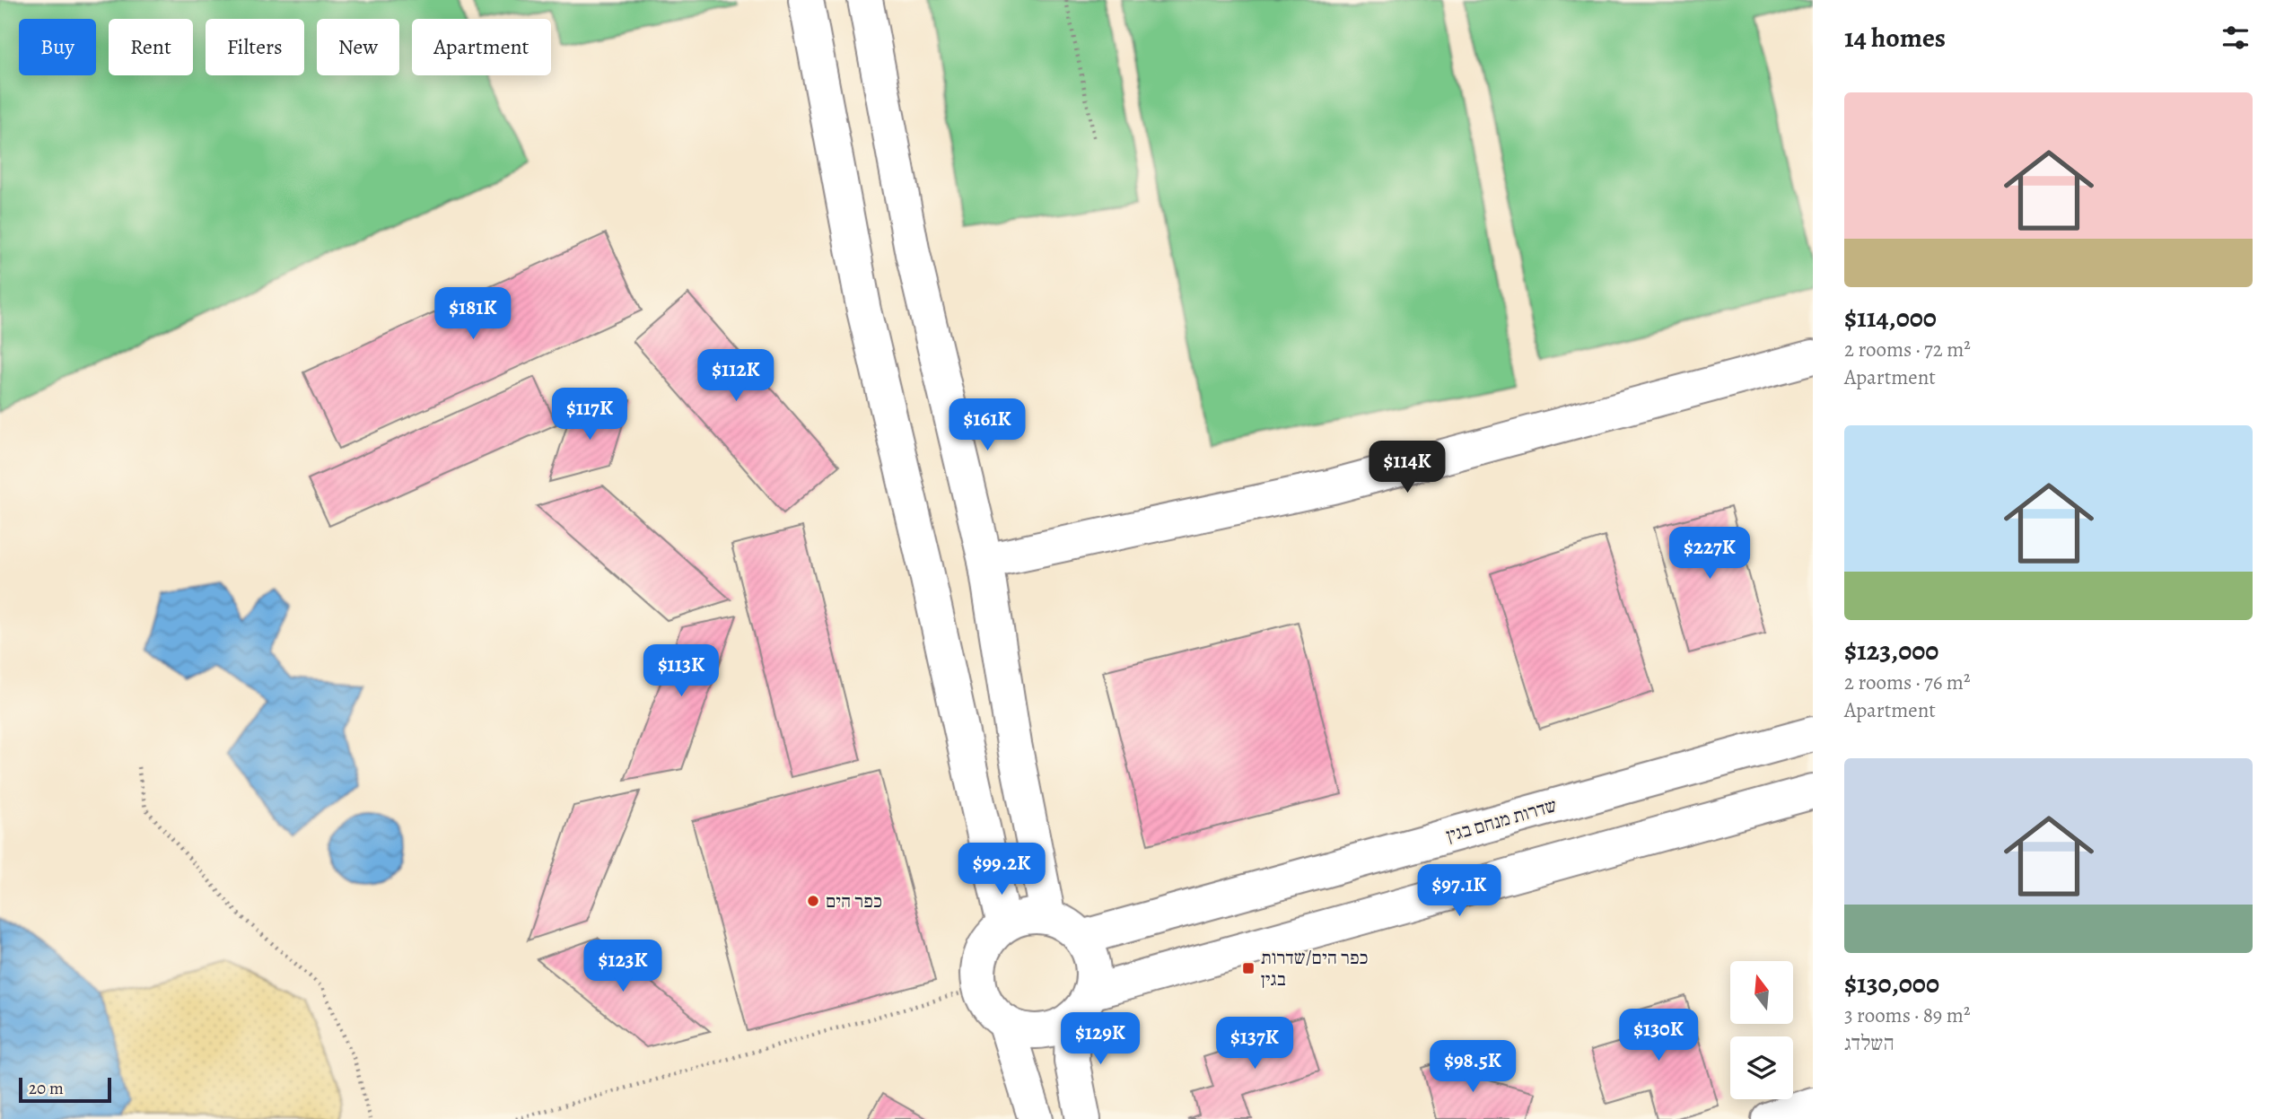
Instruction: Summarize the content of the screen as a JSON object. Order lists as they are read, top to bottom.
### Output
{
  "streets": {
    "street": ["שדרות מנחם בגין"]
  },
  "places": {
    "other": ["כפר הים"],
    "transit": ["כפר הים/שדרות בגין"]
  },
  "scale_bar": "20 m",
  "north": "top",
  "page": {
    "heading": "14 homes",
    "chip": [
      "Buy",
      "Rent",
      "Filters",
      "New",
      "Apartment"
    ],
    "list": [
      {
        "name": "$114,000",
        "note": "2 rooms · 72 m² · Apartment"
      },
      {
        "name": "$123,000",
        "note": "2 rooms · 76 m² · Apartment"
      },
      {
        "name": "$130,000",
        "note": "3 rooms · 89 m² · השלדג"
      }
    ],
    "price": [
      "$181K",
      "$112K",
      "$117K",
      "$161K",
      "$114K",
      "$227K",
      "$113K",
      "$99.2K",
      "$97.1K",
      "$123K",
      "$130K",
      "$129K",
      "$137K",
      "$98.5K"
    ],
    "scale": "20 m"
  }
}
